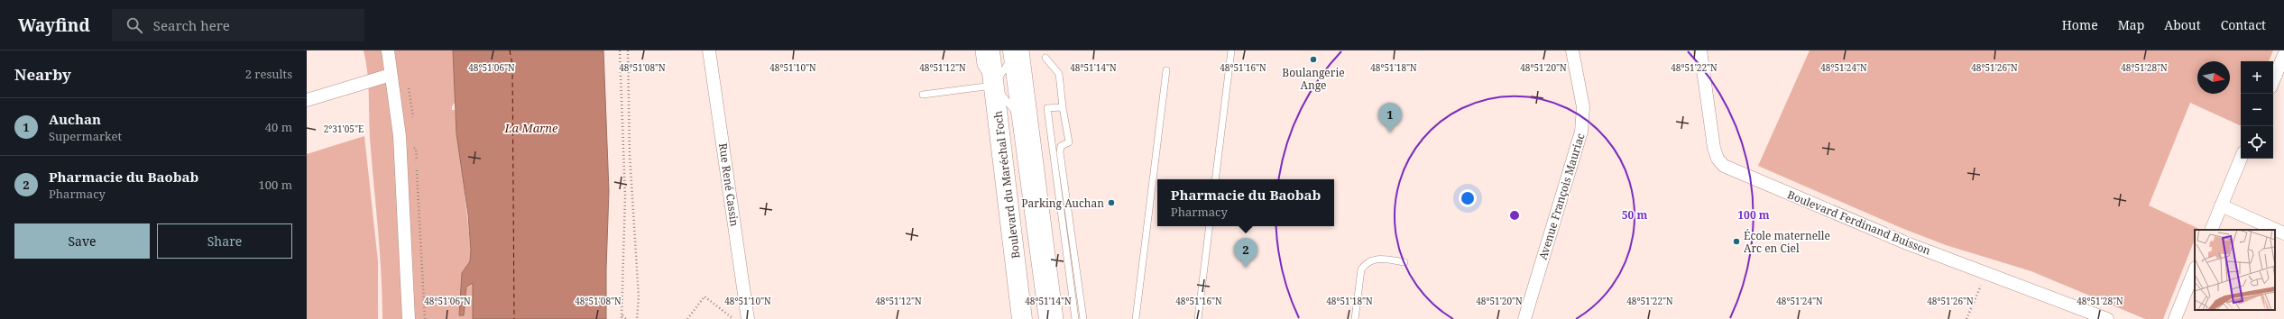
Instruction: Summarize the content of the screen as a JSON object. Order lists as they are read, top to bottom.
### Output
{
  "streets": {
    "main road": ["Boulevard du Maréchal Foch"],
    "street": ["Rue René Cassin", "Avenue François Mauriac", "Boulevard Ferdinand Buisson"]
  },
  "water": ["La Marne"],
  "places": ["Boulangerie Ange", "Parking Auchan", "École maternelle Arc en Ciel"],
  "north": "right",
  "page": {
    "header": "Wayfind",
    "search": "Search here",
    "nav": [
      "Home",
      "Map",
      "About",
      "Contact"
    ],
    "heading": ["Nearby", "2 results"],
    "map_buttons": ["+", "−"],
    "list": [
      {
        "mark": "1",
        "name": "Auchan",
        "note": "Supermarket",
        "value": "40 m"
      },
      {
        "mark": "2",
        "name": "Pharmacie du Baobab",
        "note": "Pharmacy",
        "value": "100 m"
      }
    ],
    "pins": ["1", "2"],
    "popup": ["Pharmacie du Baobab", "Pharmacy"],
    "buttons": ["Save", "Share"]
  },
  "coordinates": [
    "48°51'28\"N",
    "48°51'06\"N",
    "48°51'08\"N",
    "48°51'10\"N",
    "48°51'12\"N",
    "48°51'14\"N",
    "48°51'16\"N",
    "48°51'18\"N",
    "48°51'20\"N",
    "48°51'22\"N",
    "48°51'24\"N",
    "48°51'26\"N",
    "2°31'05\"E"
  ],
  "rings": ["50 m", "100 m"]
}
